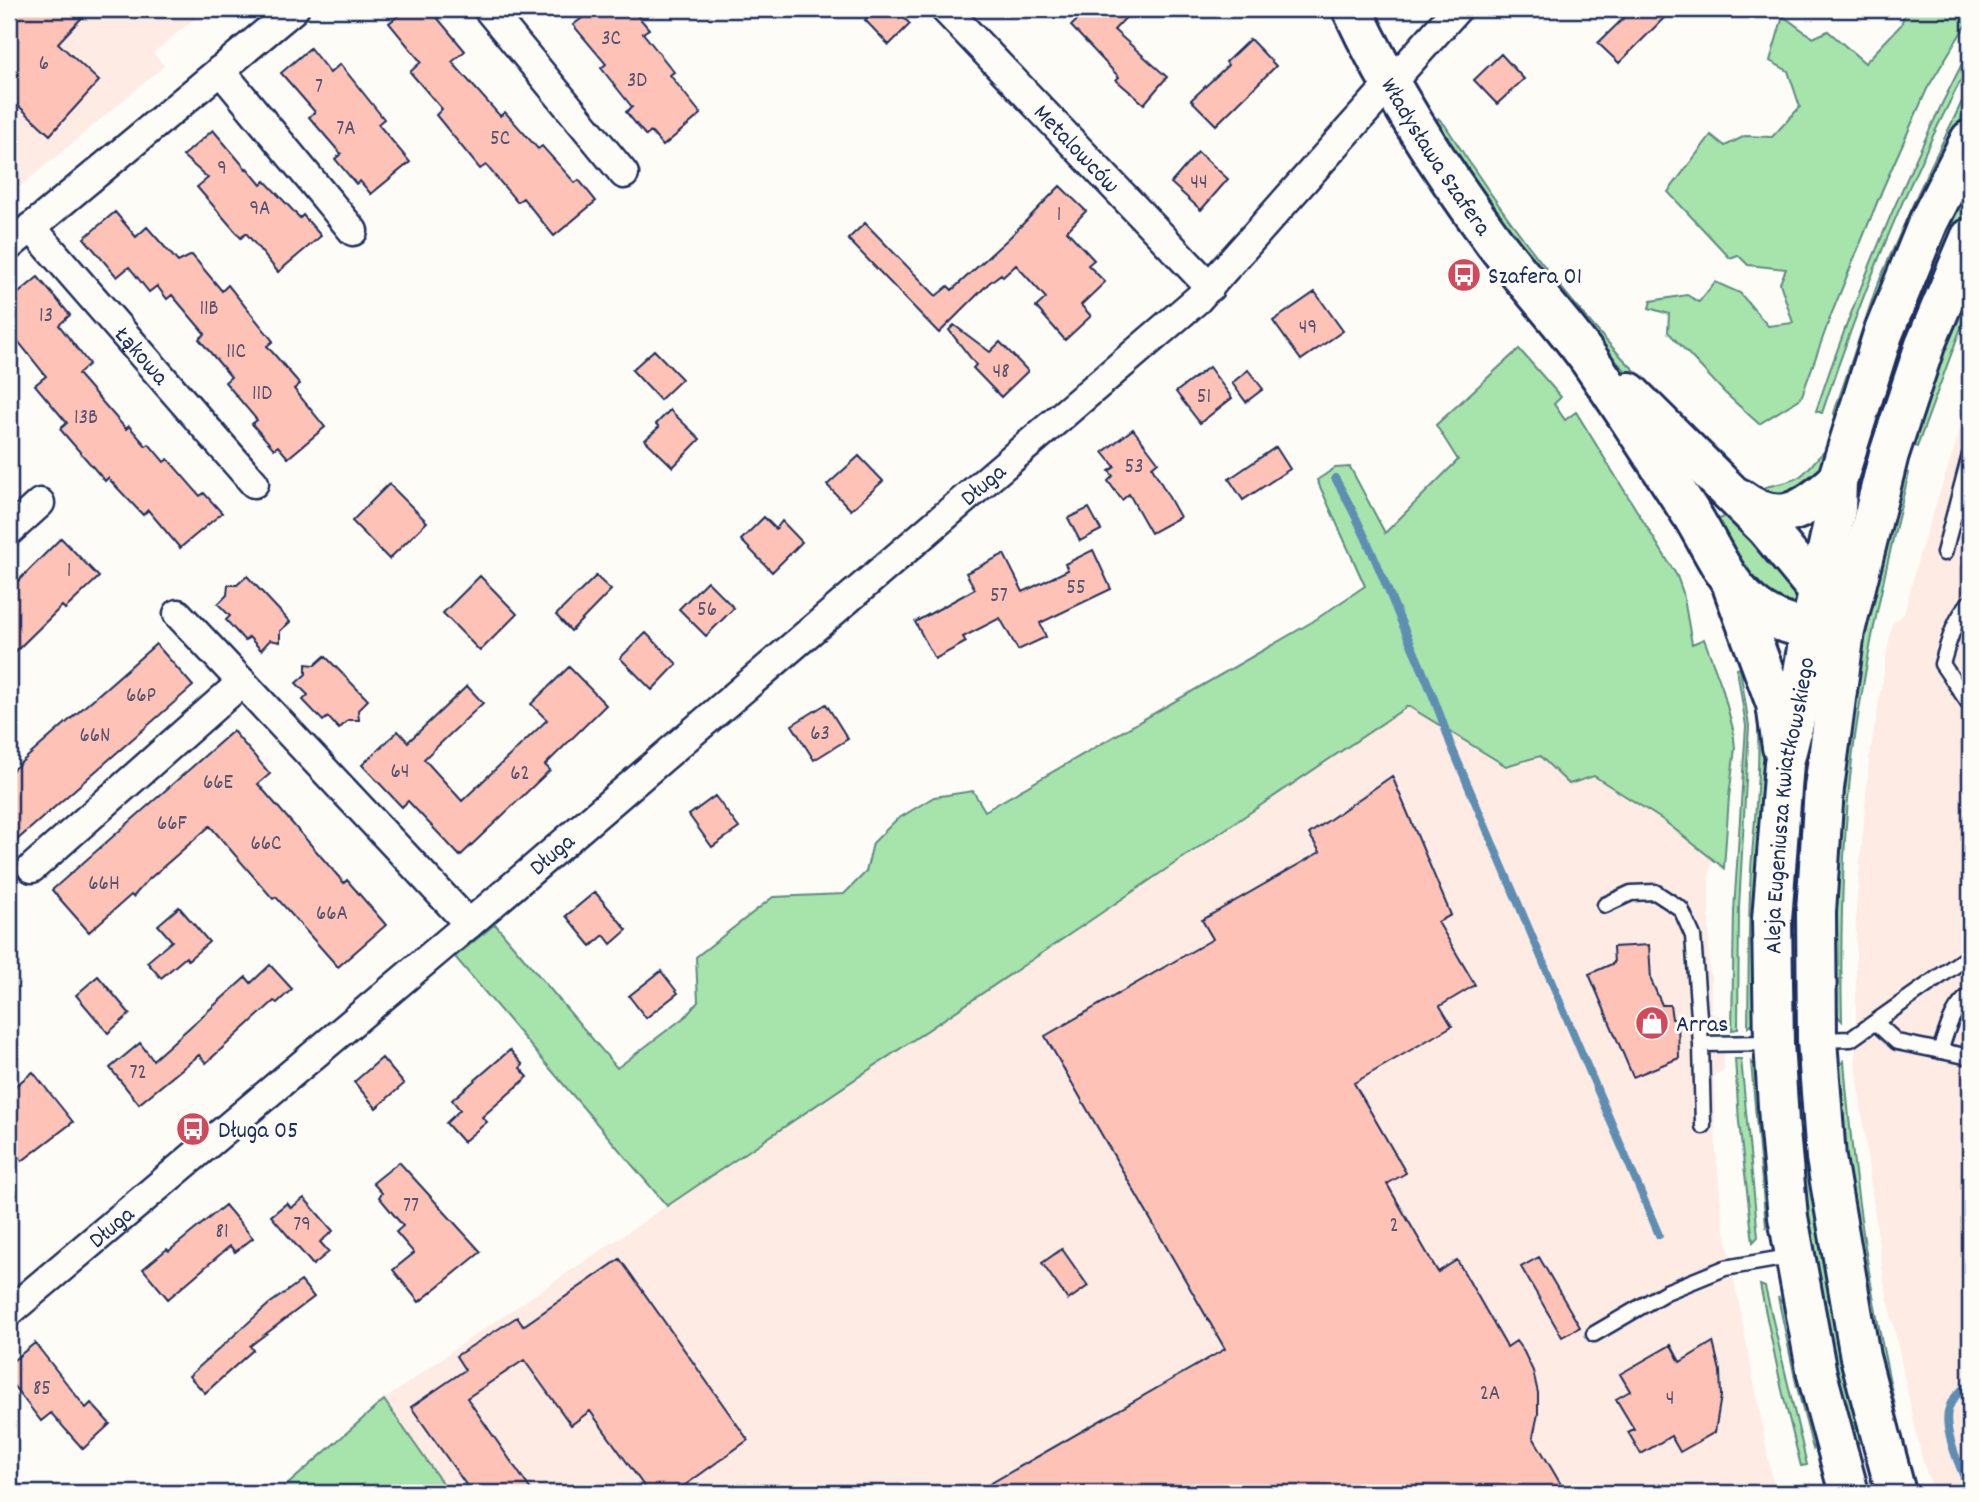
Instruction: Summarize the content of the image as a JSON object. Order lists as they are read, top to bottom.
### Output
{
  "streets": {
    "street": [
      "Metalowców",
      "Władysława Szafera",
      "Łąkowa",
      "Długa",
      "Aleja Eugeniusza Kwiatkowskiego"
    ]
  },
  "crossings": [
    ["Metalowców", "Długa"],
    ["Władysława Szafera", "Długa"],
    ["Władysława Szafera", "Aleja Eugeniusza Kwiatkowskiego"]
  ],
  "places": {
    "bus stop": ["Szafera 01", "Długa 05"],
    "shop": ["Arras"]
  },
  "house_numbers": [
    "3C",
    "6",
    "3D",
    "7",
    "7A",
    "5C",
    "9",
    "44",
    "9A",
    "1",
    "11B",
    "13",
    "49",
    "11C",
    "48",
    "11D",
    "51",
    "13B",
    "53",
    "1",
    "55",
    "57",
    "56",
    "66P",
    "63",
    "66N",
    "64",
    "62",
    "66E",
    "66F",
    "66C",
    "66H",
    "66A",
    "72",
    "77",
    "79",
    "2",
    "81",
    "85",
    "2A",
    "4"
  ]
}
